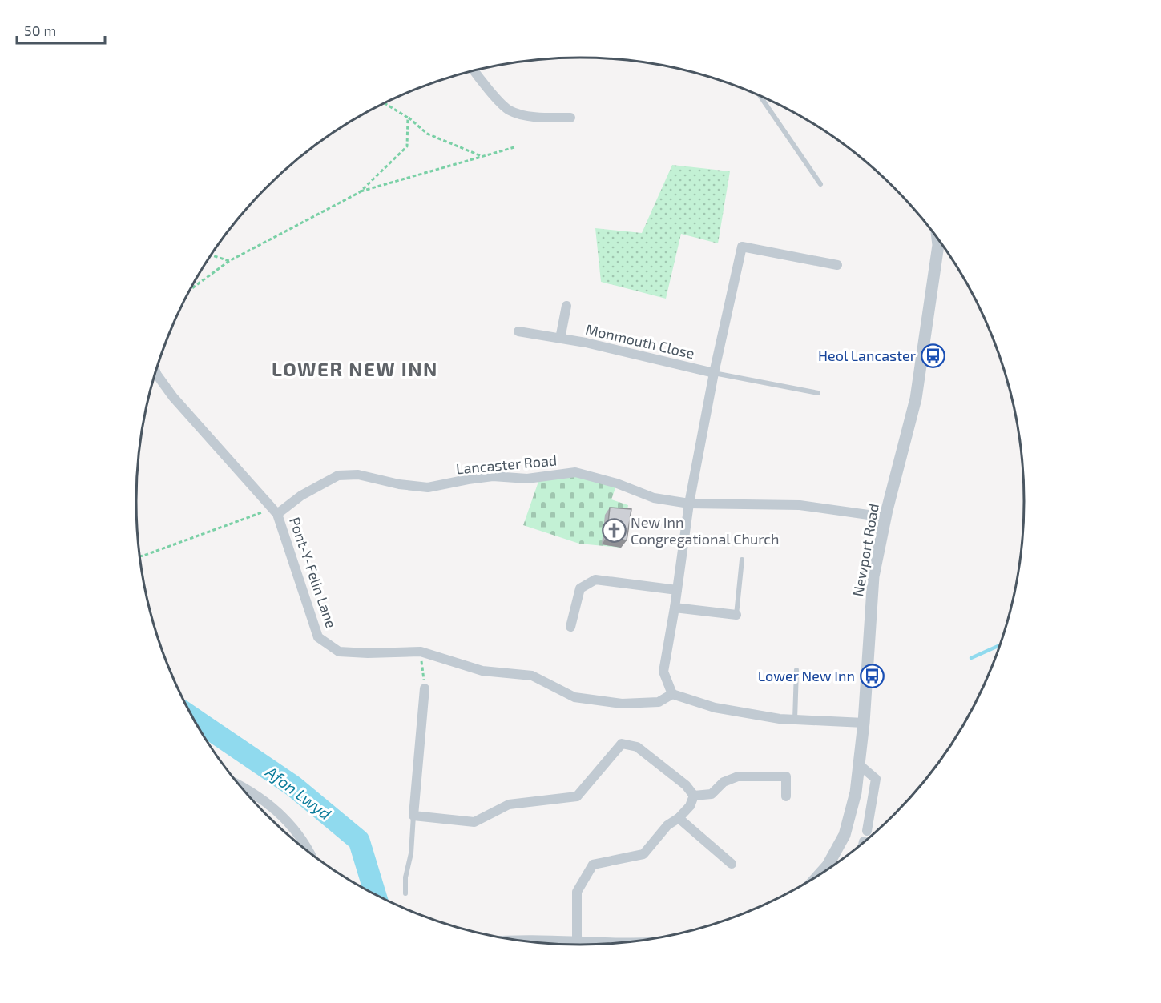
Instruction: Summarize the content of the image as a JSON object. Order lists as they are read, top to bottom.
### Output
{
  "streets": {
    "street": [
      "Monmouth Close",
      "Lancaster Road",
      "Newport Road",
      "Pont-Y-Felin Lane"
    ]
  },
  "crossings": [
    ["Lancaster Road", "Newport Road"],
    ["Lancaster Road", "Pont-Y-Felin Lane"]
  ],
  "districts": ["LOWER NEW INN"],
  "water": ["Afon Lwyd"],
  "places": {
    "bus stop": ["Heol Lancaster", "Lower New Inn"],
    "church": ["New Inn Congregational Church"]
  },
  "scale_bar": "50 m"
}
